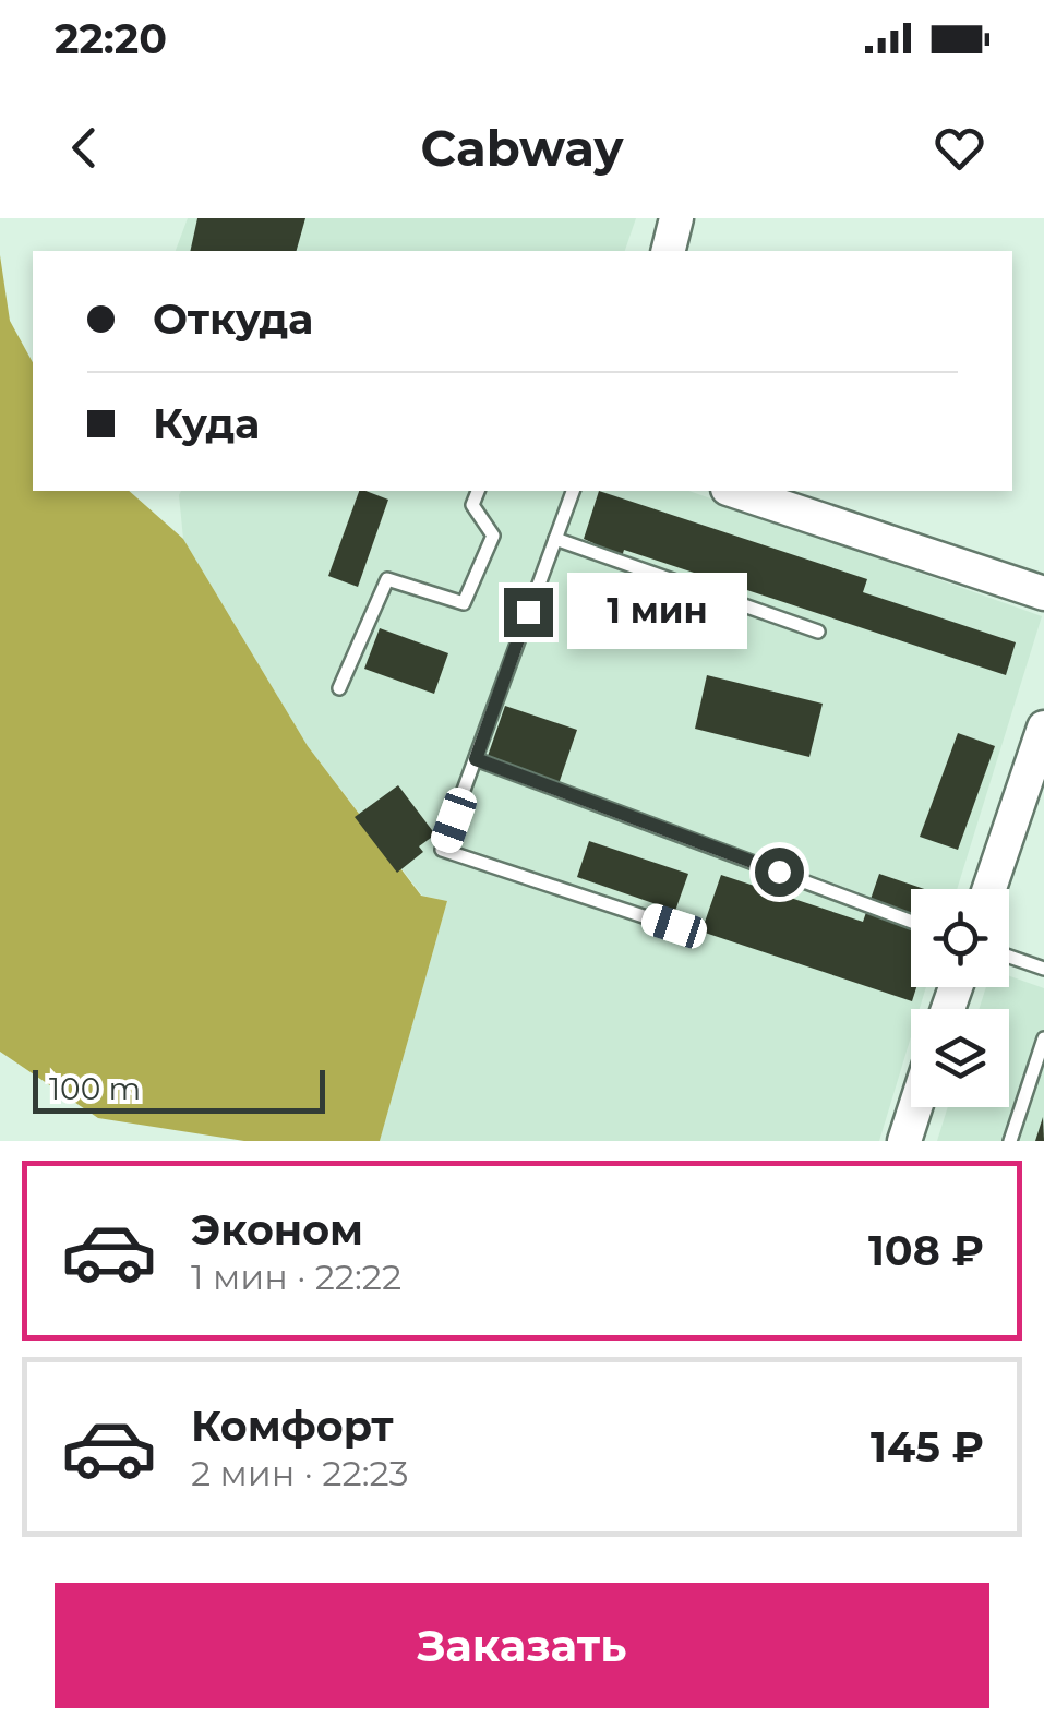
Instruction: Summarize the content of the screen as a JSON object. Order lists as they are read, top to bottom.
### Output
{
  "scale_bar": "100 m",
  "page": {
    "status": "22:20",
    "header": "Cabway",
    "banner": ["Откуда", "Куда"],
    "bubble": "1 мин",
    "scale": "100 m",
    "list": [
      {
        "name": "Эконом",
        "note": "1 мин · 22:22",
        "value": "108 ₽"
      },
      {
        "name": "Комфорт",
        "note": "2 мин · 22:23",
        "value": "145 ₽"
      }
    ],
    "buttons": "Заказать"
  }
}
